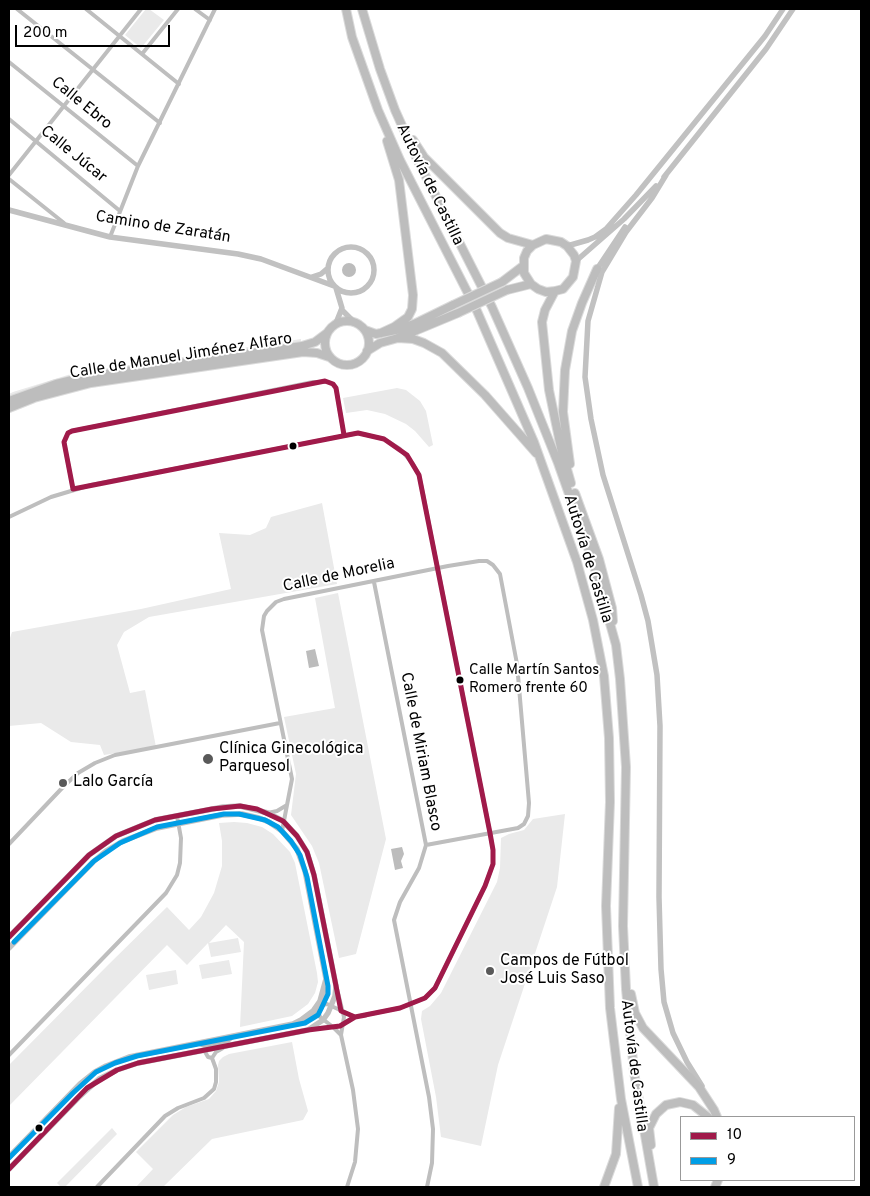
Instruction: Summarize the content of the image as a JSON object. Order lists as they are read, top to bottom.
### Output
{
  "streets": {
    "highway": ["Autovía de Castilla", "Calle de Manuel Jiménez Alfaro"],
    "street": [
      "Calle Ebro",
      "Calle Júcar",
      "Camino de Zaratán",
      "Calle de Morelia",
      "Calle de Miriam Blasco"
    ]
  },
  "crossings": [
    ["Calle de Morelia", "Calle de Miriam Blasco"]
  ],
  "places": [
    "Calle Martín Santos Romero frente 60",
    "Clínica Ginecológica Parquesol",
    "Lalo García",
    "Campos de Fútbol José Luis Saso"
  ],
  "lines": ["transit line 10", "transit line 9"],
  "legend": ["10", "9"],
  "scale_bar": "200 m"
}
